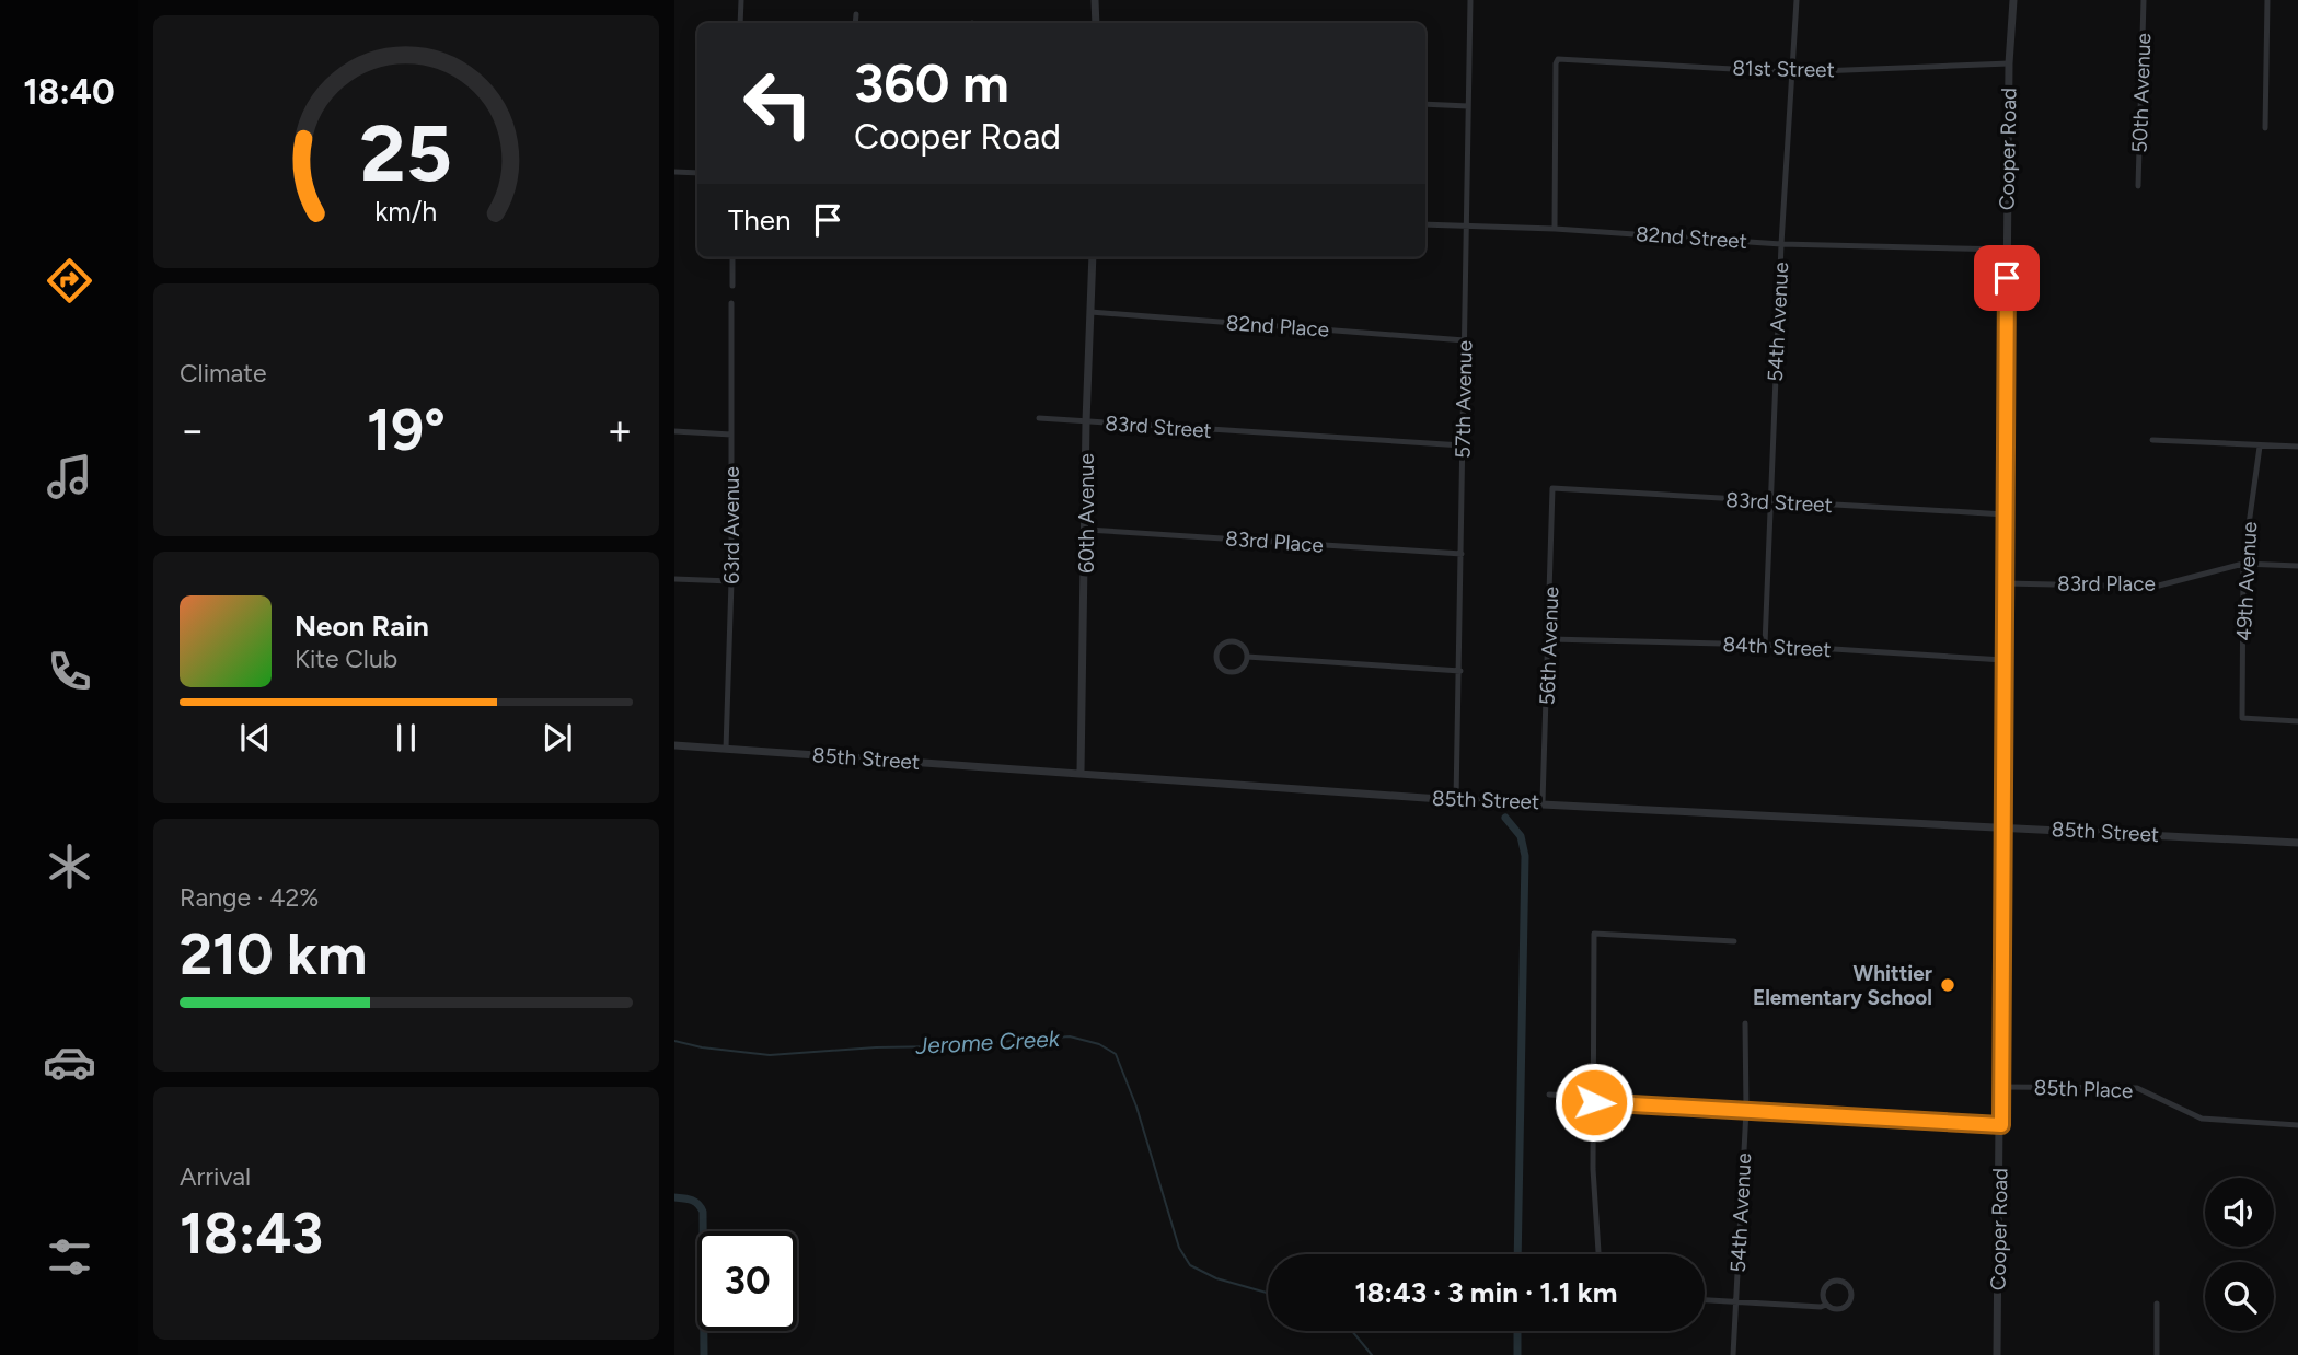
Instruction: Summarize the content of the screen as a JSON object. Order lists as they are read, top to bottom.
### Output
{
  "streets": {
    "street": [
      "81st Street",
      "50th Avenue",
      "Cooper Road",
      "82nd Street",
      "54th Avenue",
      "82nd Place",
      "57th Avenue",
      "83rd Street",
      "60th Avenue",
      "63rd Avenue",
      "83rd Place",
      "49th Avenue",
      "56th Avenue",
      "84th Street",
      "85th Street",
      "85th Place"
    ]
  },
  "crossings": [
    ["81st Street", "Cooper Road"],
    ["81st Street", "82nd Street"],
    ["81st Street", "54th Avenue"],
    ["Cooper Road", "82nd Street"],
    ["Cooper Road", "83rd Street"],
    ["Cooper Road", "83rd Place"],
    ["Cooper Road", "84th Street"],
    ["Cooper Road", "85th Street"],
    ["Cooper Road", "85th Place"],
    ["82nd Street", "54th Avenue"],
    ["82nd Street", "57th Avenue"],
    ["54th Avenue", "83rd Street"],
    ["54th Avenue", "84th Street"],
    ["82nd Place", "57th Avenue"],
    ["82nd Place", "60th Avenue"],
    ["57th Avenue", "83rd Street"],
    ["57th Avenue", "83rd Place"],
    ["57th Avenue", "85th Street"],
    ["83rd Street", "60th Avenue"],
    ["83rd Street", "56th Avenue"],
    ["60th Avenue", "83rd Place"],
    ["60th Avenue", "85th Street"],
    ["63rd Avenue", "85th Street"],
    ["83rd Place", "49th Avenue"],
    ["56th Avenue", "84th Street"],
    ["56th Avenue", "85th Street"]
  ],
  "water": ["Jerome Creek"],
  "places": ["Whittier Elementary School"],
  "page": {
    "tabs": "18:40",
    "turn": ["360 m", "Cooper Road"],
    "then": "Then",
    "tile": [
      "Climate",
      ["Range · 42%", "210 km"],
      ["Arrival", "18:43"]
    ],
    "heat": ["−", "19°", "+"],
    "song": ["Neon Rain", "Kite Club"],
    "limit": "30",
    "trip": "18:43 · 3 min · 1.1 km",
    "gauge": ["25", "km/h"]
  }
}
